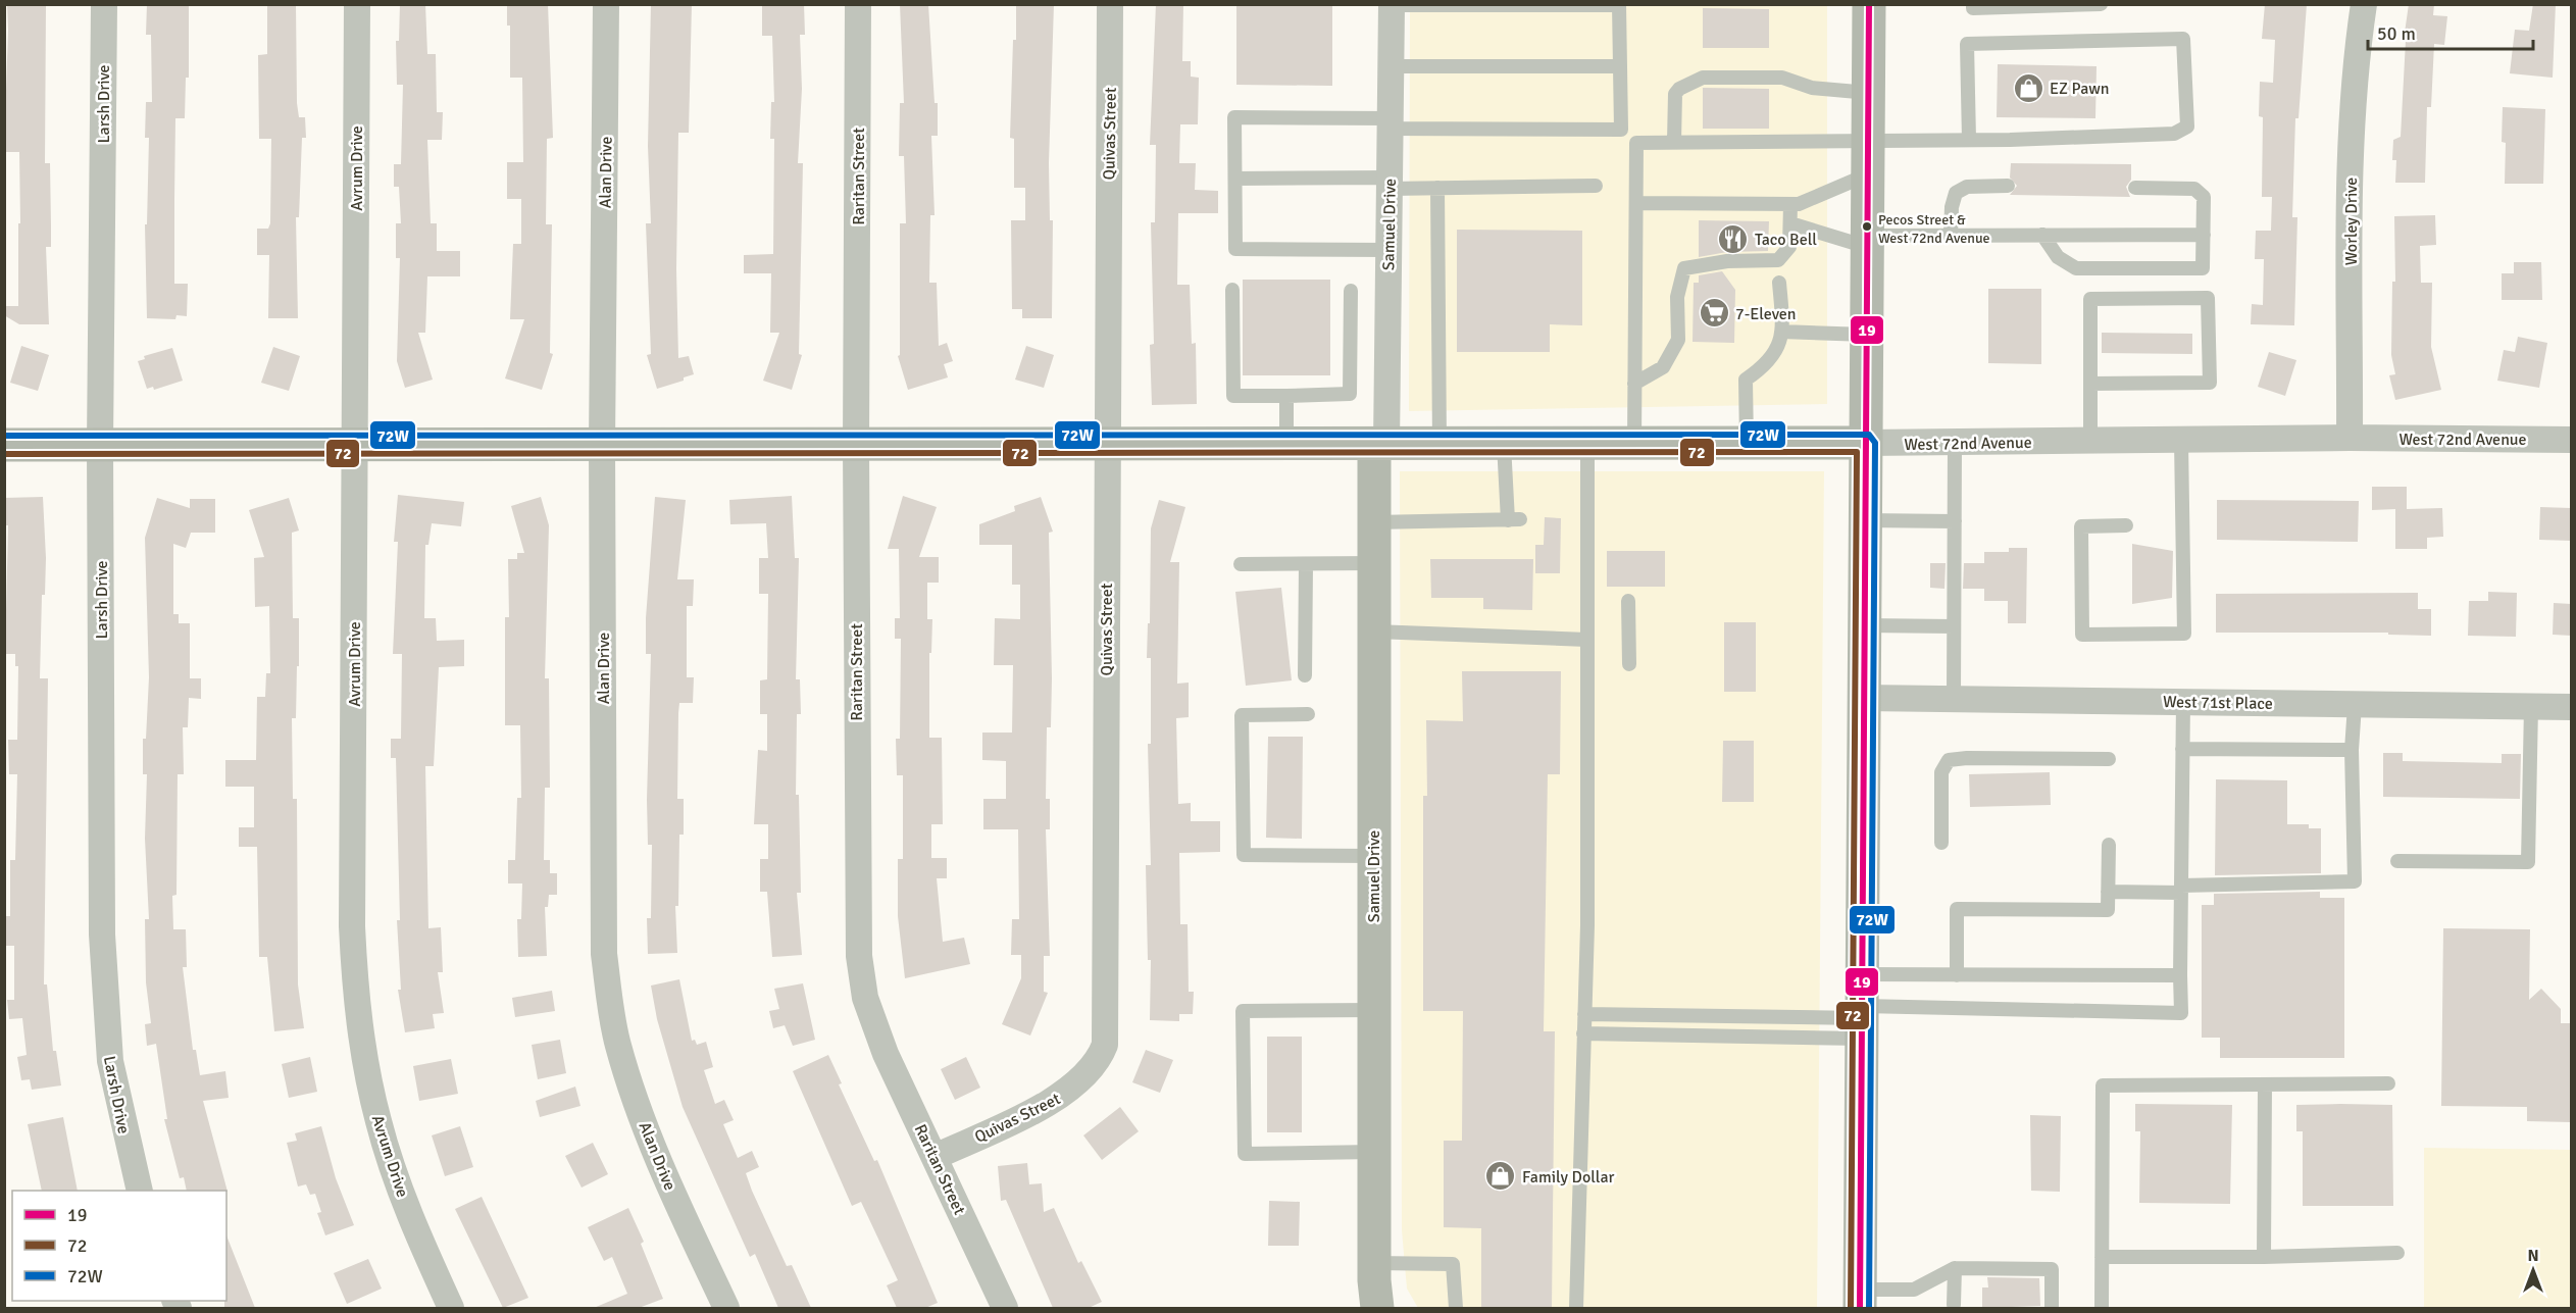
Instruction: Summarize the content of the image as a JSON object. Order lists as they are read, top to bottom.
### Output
{
  "streets": {
    "main road": ["Samuel Drive", "West 72nd Avenue"],
    "street": [
      "Larsh Drive",
      "Quivas Street",
      "Avrum Drive",
      "Alan Drive",
      "Raritan Street",
      "Worley Drive",
      "West 71st Place"
    ]
  },
  "crossings": [
    ["Larsh Drive", "West 72nd Avenue"],
    ["Quivas Street", "Raritan Street"],
    ["Quivas Street", "West 72nd Avenue"],
    ["Avrum Drive", "West 72nd Avenue"],
    ["Alan Drive", "West 72nd Avenue"],
    ["Raritan Street", "West 72nd Avenue"],
    ["Worley Drive", "West 72nd Avenue"],
    ["Samuel Drive", "West 72nd Avenue"]
  ],
  "places": {
    "shop": ["EZ Pawn", "Family Dollar"],
    "other": ["Pecos Street & West 72nd Avenue"],
    "restaurant": ["Taco Bell"],
    "supermarket": ["7-Eleven"]
  },
  "lines": ["transit line 19", "transit line 72W", "transit line 72"],
  "legend": ["19", "72", "72W"],
  "scale_bar": "50 m",
  "north": "top"
}
